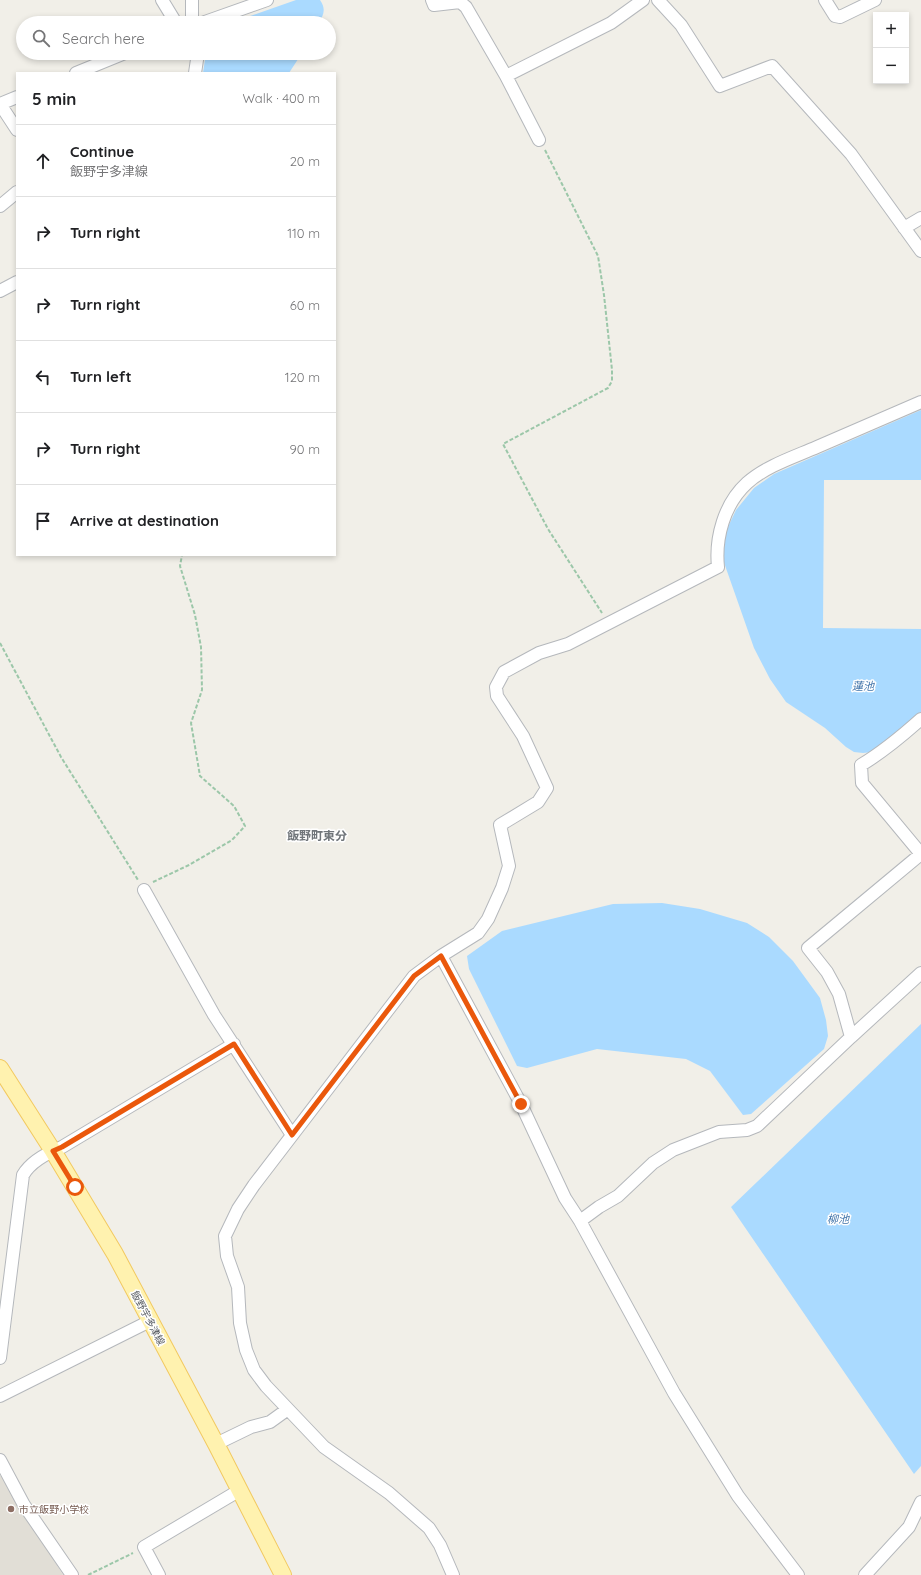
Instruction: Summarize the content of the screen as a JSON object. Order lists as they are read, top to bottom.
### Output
{
  "streets": {
    "main road": ["飯野宇多津線"]
  },
  "districts": ["飯野町東分"],
  "water": ["蓮池", "柳池"],
  "places": ["市立飯野小学校"],
  "page": {
    "map_buttons": ["+", "−"],
    "search": "Search here",
    "heading": ["5 min", "Walk · 400 m"],
    "list": [
      ["Continue", "飯野宇多津線", "20 m"],
      ["Turn right", "110 m"],
      ["Turn right", "60 m"],
      ["Turn left", "120 m"],
      ["Turn right", "90 m"],
      "Arrive at destination"
    ]
  }
}
